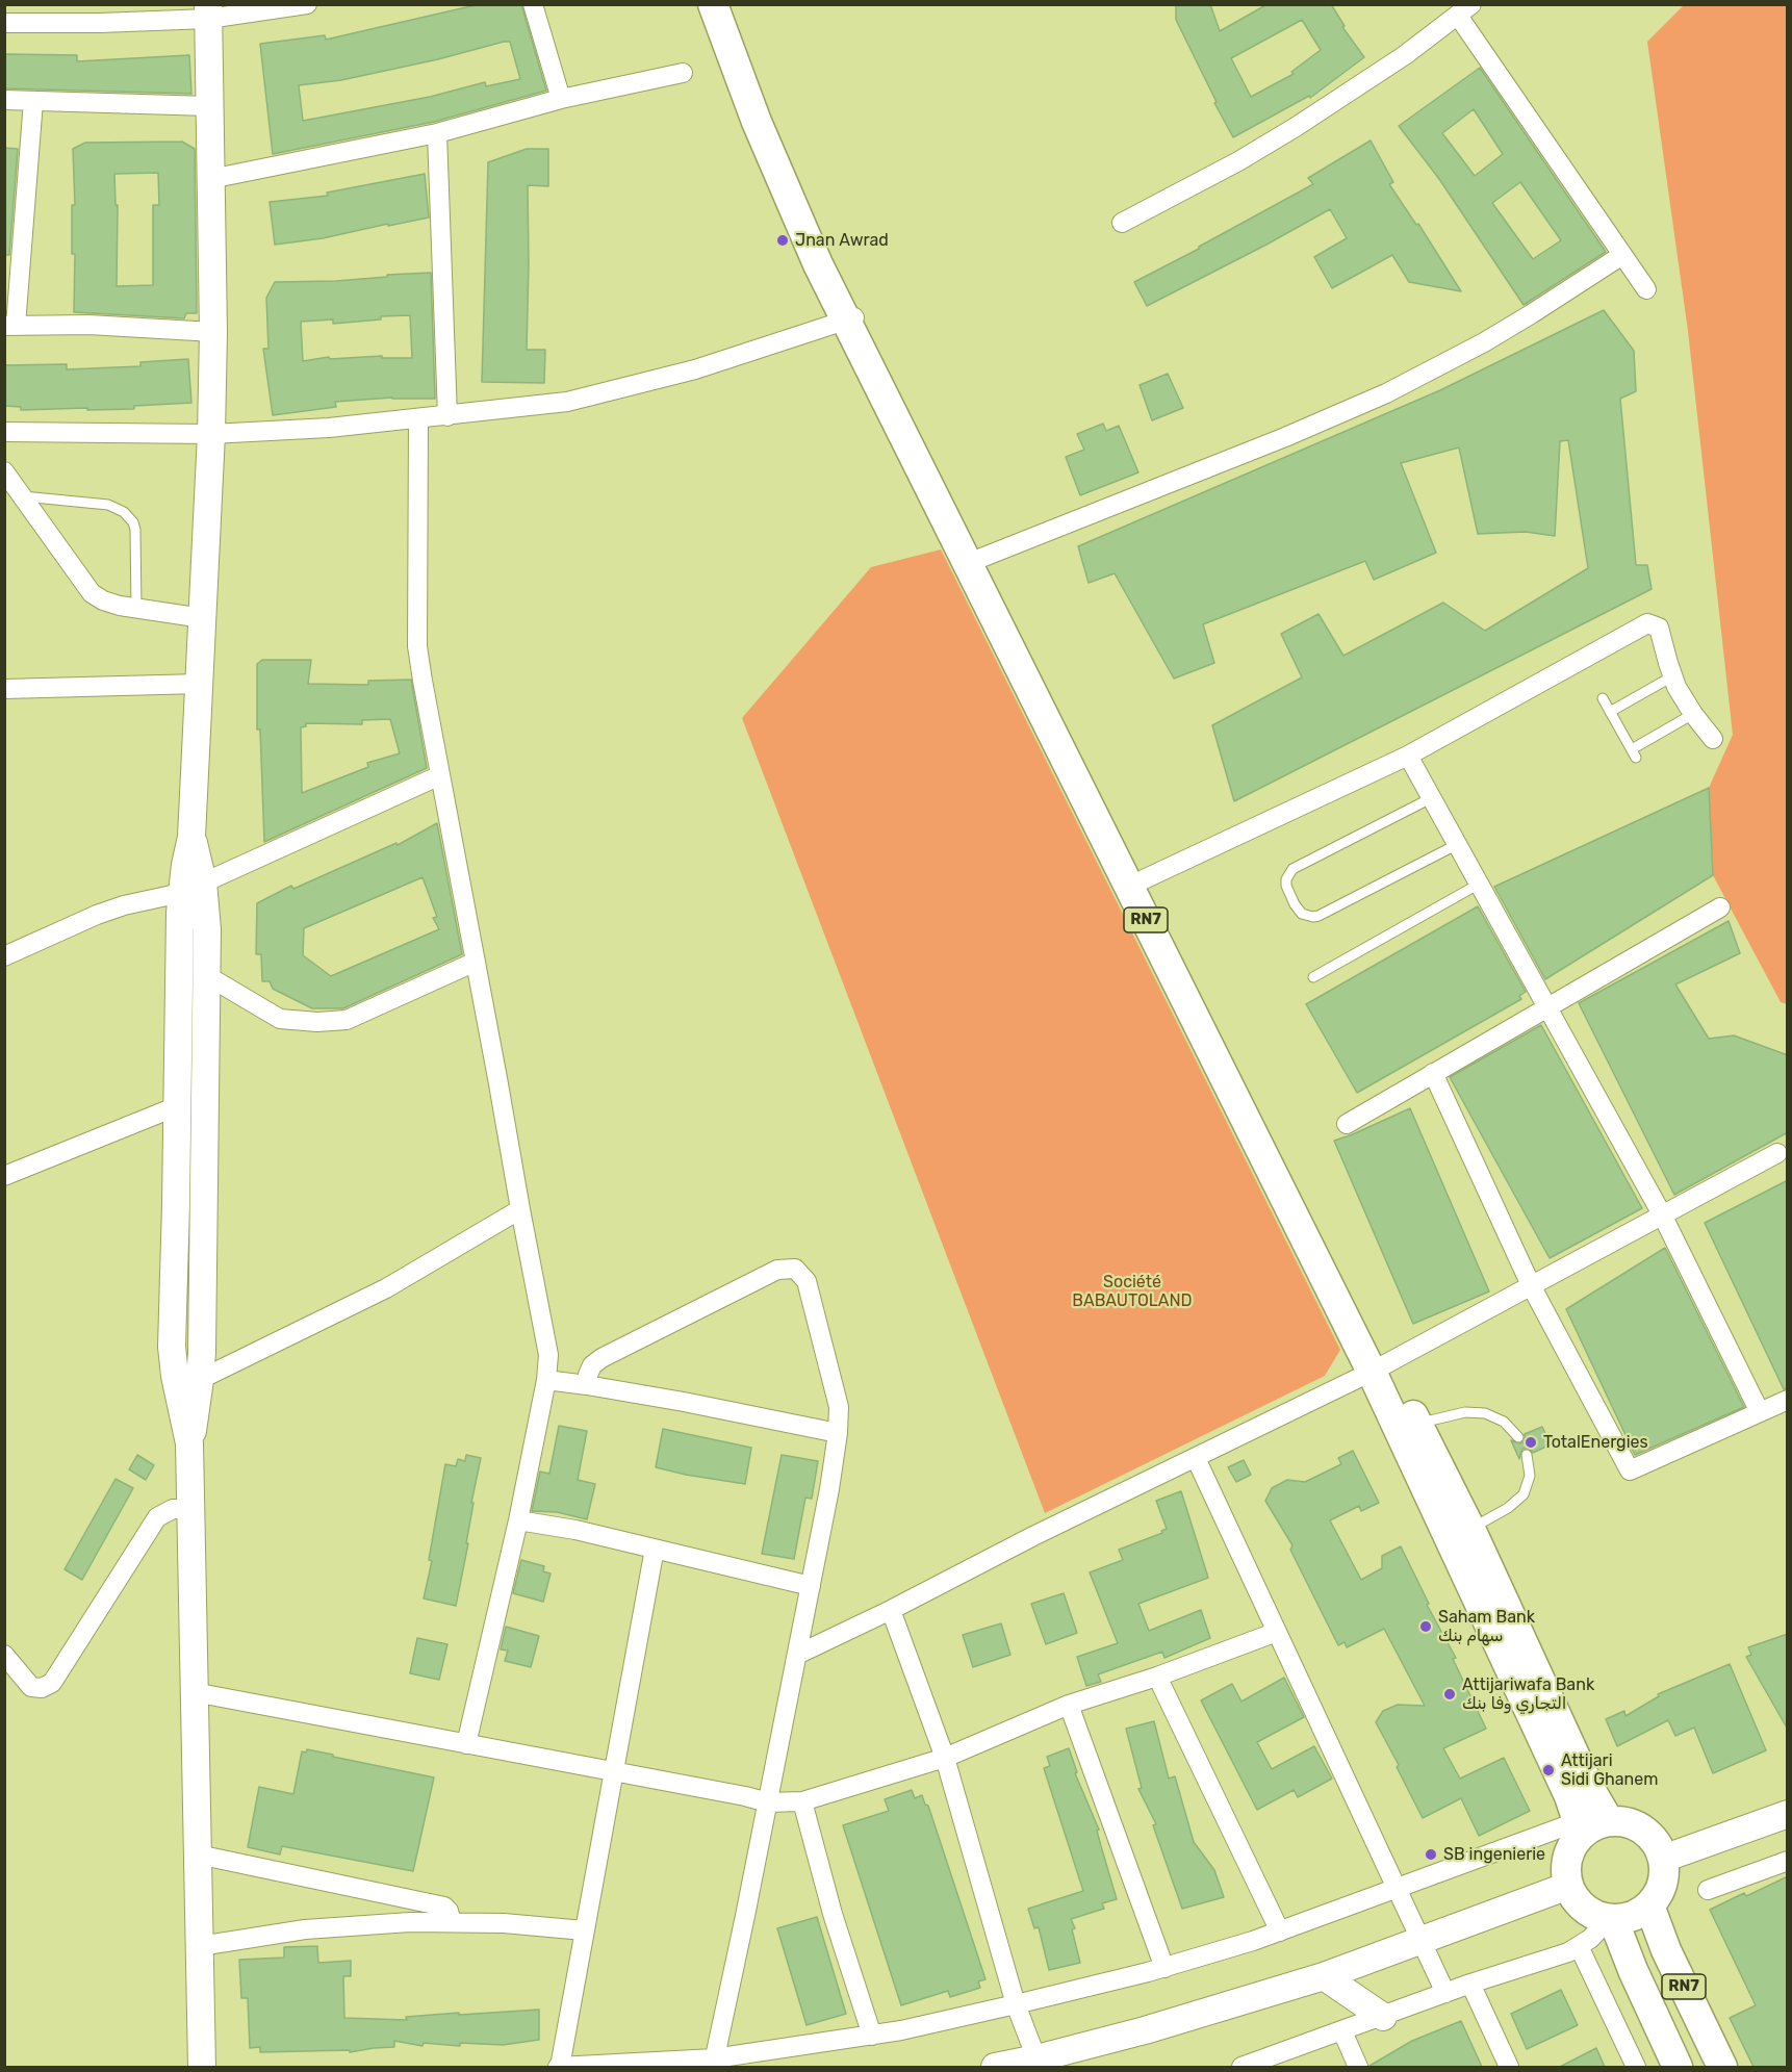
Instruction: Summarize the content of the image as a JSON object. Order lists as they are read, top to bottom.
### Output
{
  "streets": {
    "main road": ["RN7"]
  },
  "parks": ["Société BABAUTOLAND"],
  "places": [
    "Jnan Awrad",
    "TotalEnergies",
    "Saham Bank سهام بنك",
    "Attijariwafa Bank التجاري وفا بنك",
    "Attijari Sidi Ghanem",
    "SB ingenierie"
  ]
}
